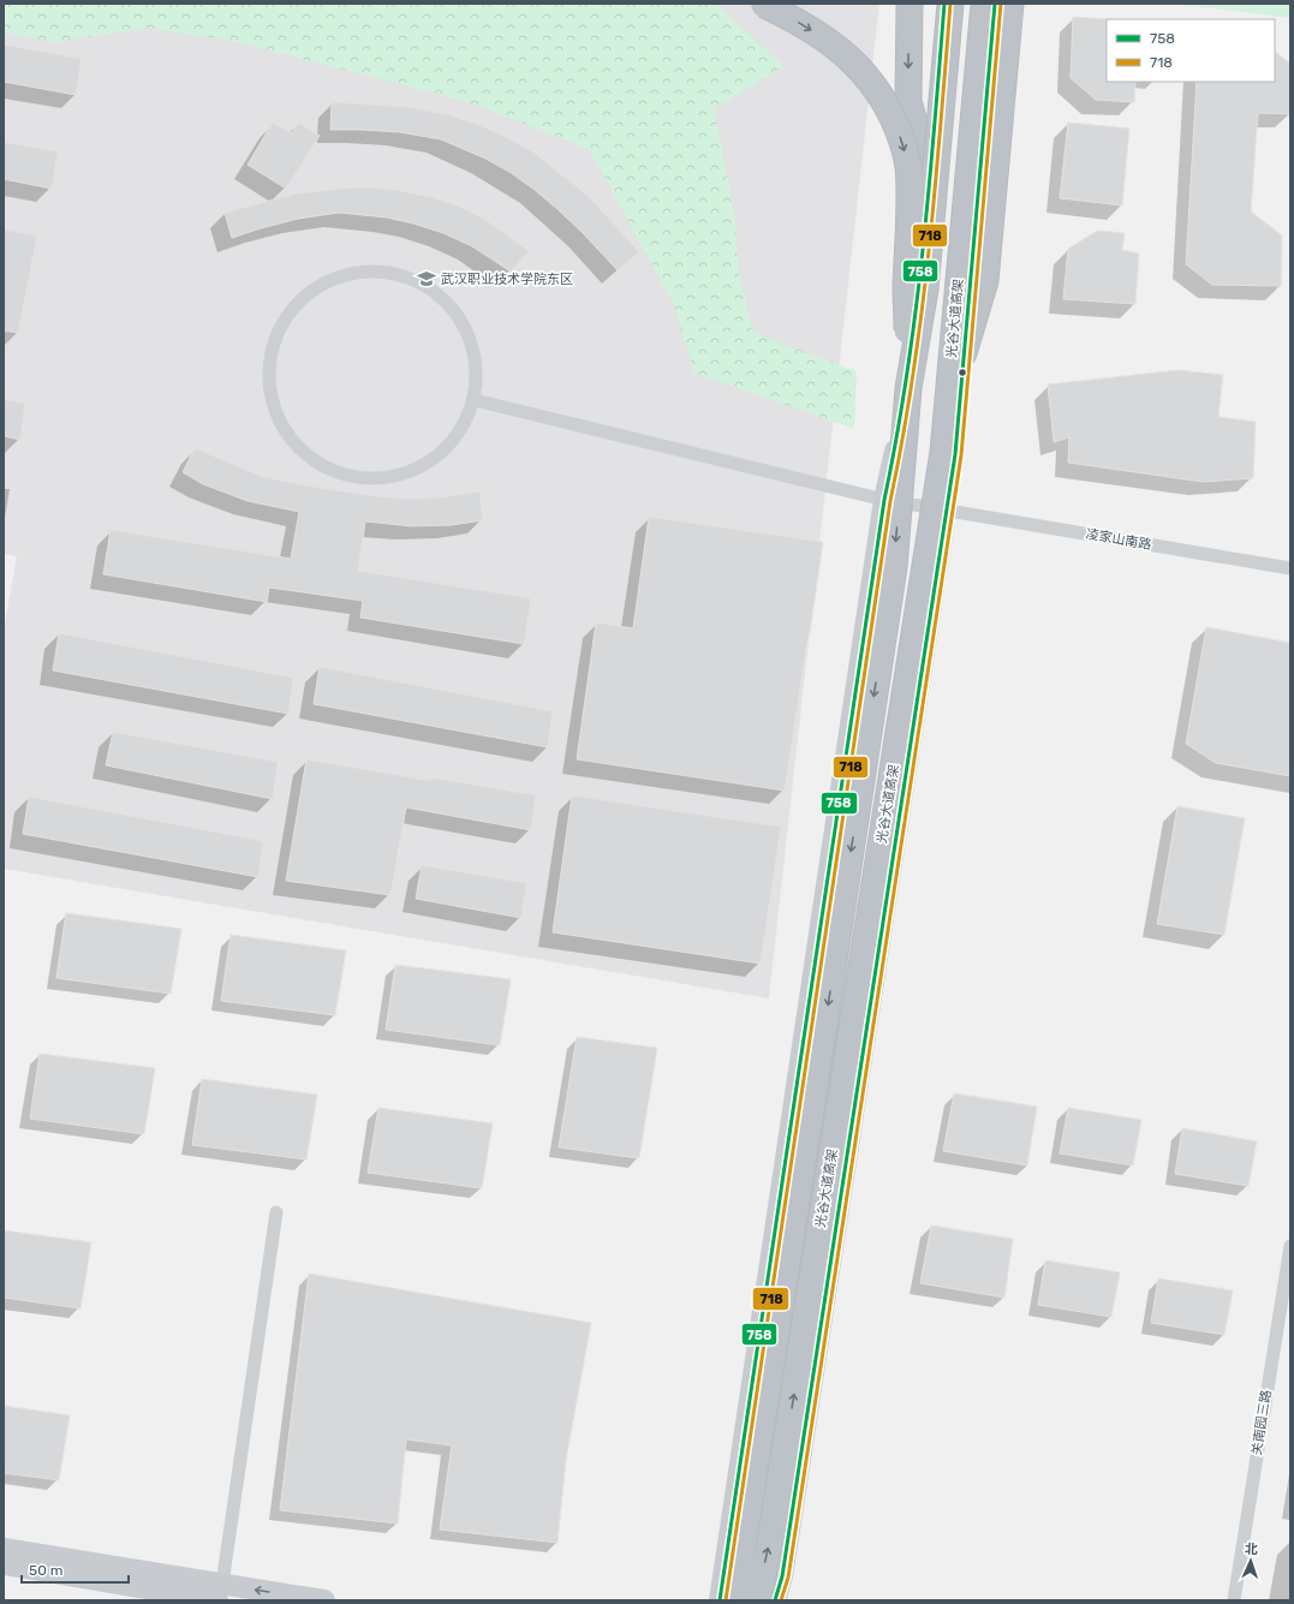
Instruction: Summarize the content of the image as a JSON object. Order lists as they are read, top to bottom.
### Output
{
  "streets": {
    "highway": ["光谷大道高架"],
    "street": ["凌家山南路", "关南园三路"]
  },
  "places": {
    "school or university": ["武汉职业技术学院东区"]
  },
  "lines": ["transit line 758", "transit line 718"],
  "legend": ["758", "718"],
  "scale_bar": "50 m",
  "north": "top"
}
